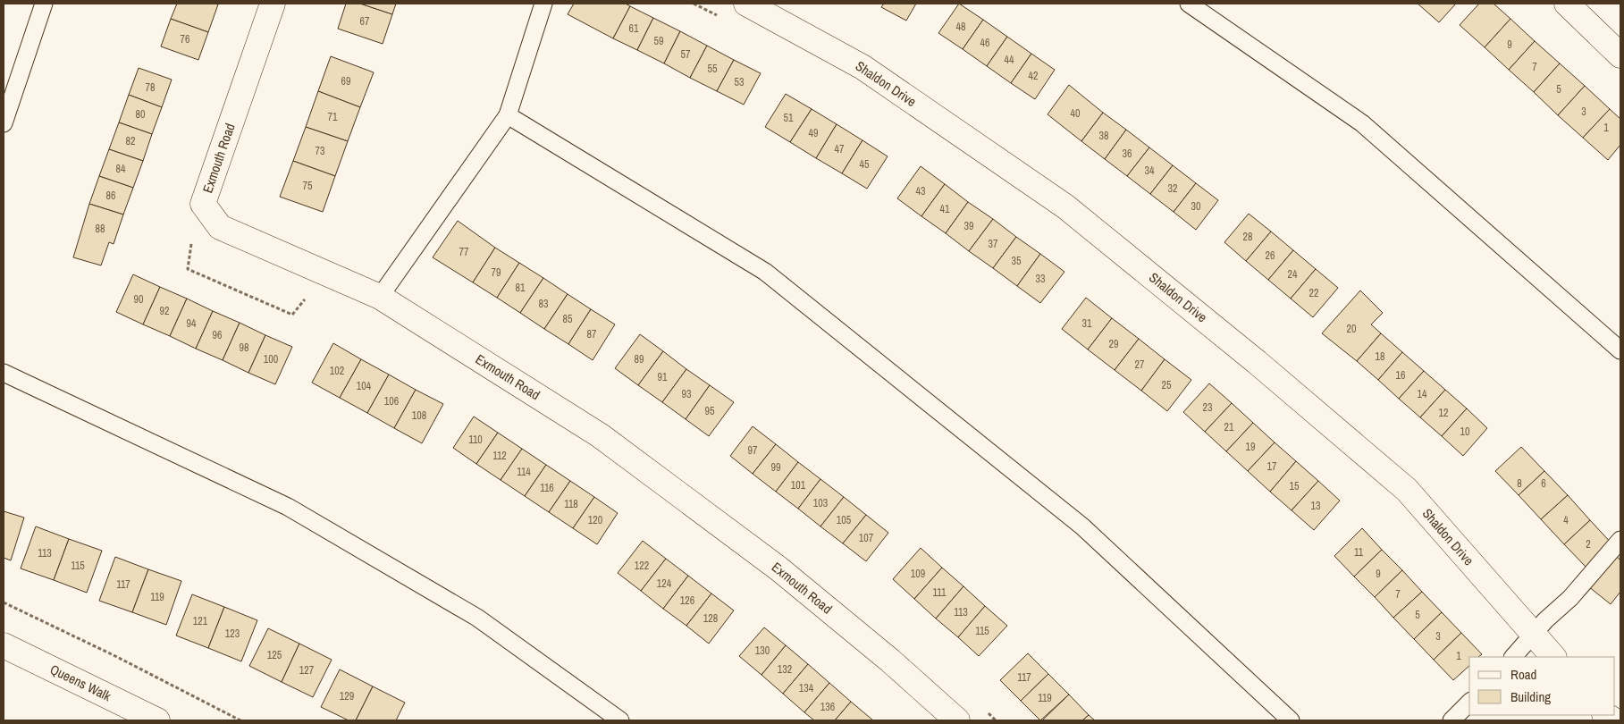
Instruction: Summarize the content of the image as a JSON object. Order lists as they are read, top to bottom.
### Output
{
  "streets": {
    "street": ["Shaldon Drive", "Exmouth Road", "Queens Walk"]
  },
  "house_numbers": [
    "67",
    "48",
    "61",
    "76",
    "59",
    "46",
    "9",
    "57",
    "44",
    "7",
    "55",
    "42",
    "69",
    "53",
    "78",
    "5",
    "3",
    "40",
    "80",
    "71",
    "51",
    "1",
    "49",
    "38",
    "82",
    "47",
    "73",
    "36",
    "45",
    "84",
    "34",
    "75",
    "32",
    "43",
    "86",
    "30",
    "41",
    "39",
    "88",
    "28",
    "37",
    "77",
    "26",
    "35",
    "79",
    "24",
    "33",
    "81",
    "22",
    "90",
    "83",
    "92",
    "85",
    "94",
    "31",
    "20",
    "87",
    "96",
    "29",
    "98",
    "18",
    "100",
    "89",
    "27",
    "102",
    "16",
    "91",
    "25",
    "104",
    "93",
    "14",
    "106",
    "23",
    "95",
    "12",
    "108",
    "21",
    "10",
    "110",
    "19",
    "97",
    "112",
    "17",
    "99",
    "114",
    "8",
    "6",
    "101",
    "15",
    "116",
    "103",
    "118",
    "13",
    "120",
    "105",
    "4",
    "107",
    "2",
    "11",
    "113",
    "115",
    "122",
    "109",
    "9",
    "124",
    "117",
    "111",
    "7",
    "119",
    "126",
    "113",
    "5",
    "128",
    "121",
    "115",
    "123",
    "3",
    "130",
    "125",
    "1",
    "132",
    "127",
    "117",
    "134",
    "129",
    "119",
    "136"
  ],
  "legend": ["Road", "Building"]
}
